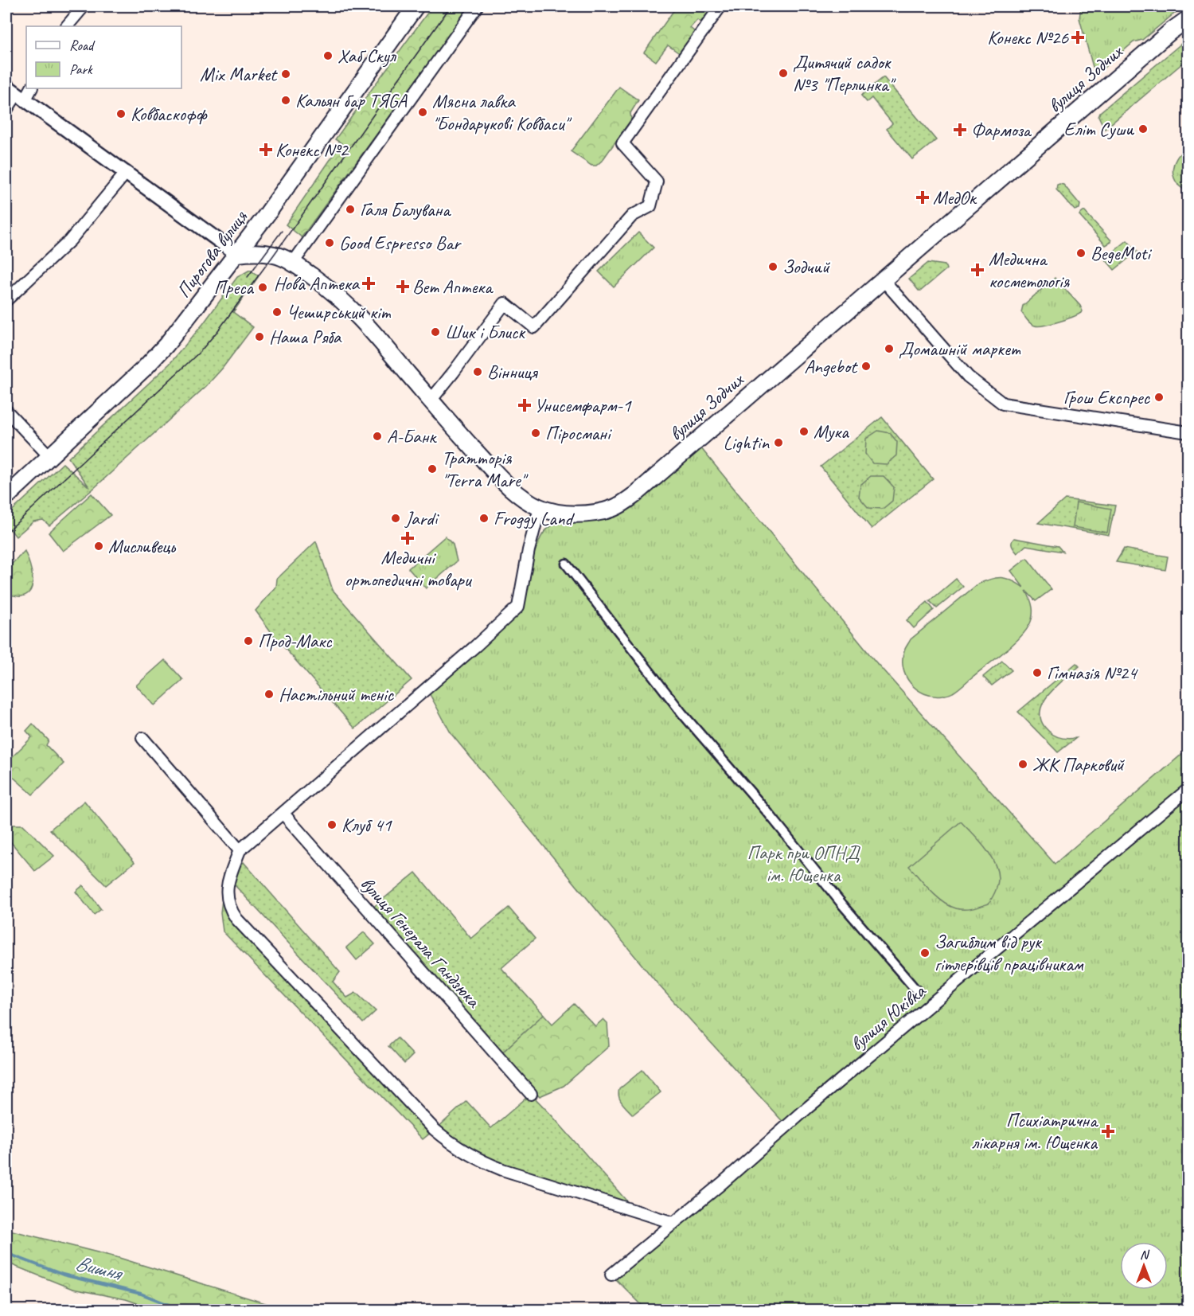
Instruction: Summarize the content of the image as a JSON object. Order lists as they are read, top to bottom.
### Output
{
  "streets": {
    "main road": ["вулиця Зодчих", "Пирогова вулиця"],
    "street": ["вулиця Генерала Гандзюка", "вулиця Юківка"]
  },
  "crossings": [
    ["вулиця Зодчих", "Пирогова вулиця"]
  ],
  "water": ["Вишня"],
  "parks": ["Парк при ОПНД ім. Ющенка"],
  "places": {
    "health": [
      "Конекс №26",
      "Фармоза",
      "Конекс №2",
      "МедОк",
      "Медична косметологія",
      "Нова Аптека",
      "Вет Аптека",
      "Унисемфарм-1",
      "Медичні ортопедичні товари",
      "Психіатрична лікарня ім. Ющенка"
    ],
    "other": [
      "Хаб Скул",
      "Дитячий садок №3 \"Перлинка\"",
      "Mix Market",
      "Кальян бар ТЯGA",
      "Мясна лавка \"Бондарукові Ковбаси\"",
      "Ковбаскофф",
      "Еліт Суши",
      "Галя Балувана",
      "Good Espresso Bar",
      "BegeMoti",
      "Зодчий",
      "Преса",
      "Чеширський кіт",
      "Шик і Блиск",
      "Наша Ряба",
      "Домашній маркет",
      "Angebot",
      "Вінниця",
      "Грош Експрес",
      "Мука",
      "Піросмані",
      "А-Банк",
      "Lightin",
      "Тратторія \"Terra Mare\"",
      "Jardi",
      "Froggy Land",
      "Мисливець",
      "Прод-Макс",
      "Гімназія №24",
      "Настільний теніс",
      "ЖК Парковий",
      "Клуб 41",
      "Загиблим від рук гітлерівців працівникам"
    ]
  },
  "legend": ["Road", "Park"],
  "north": "top"
}
